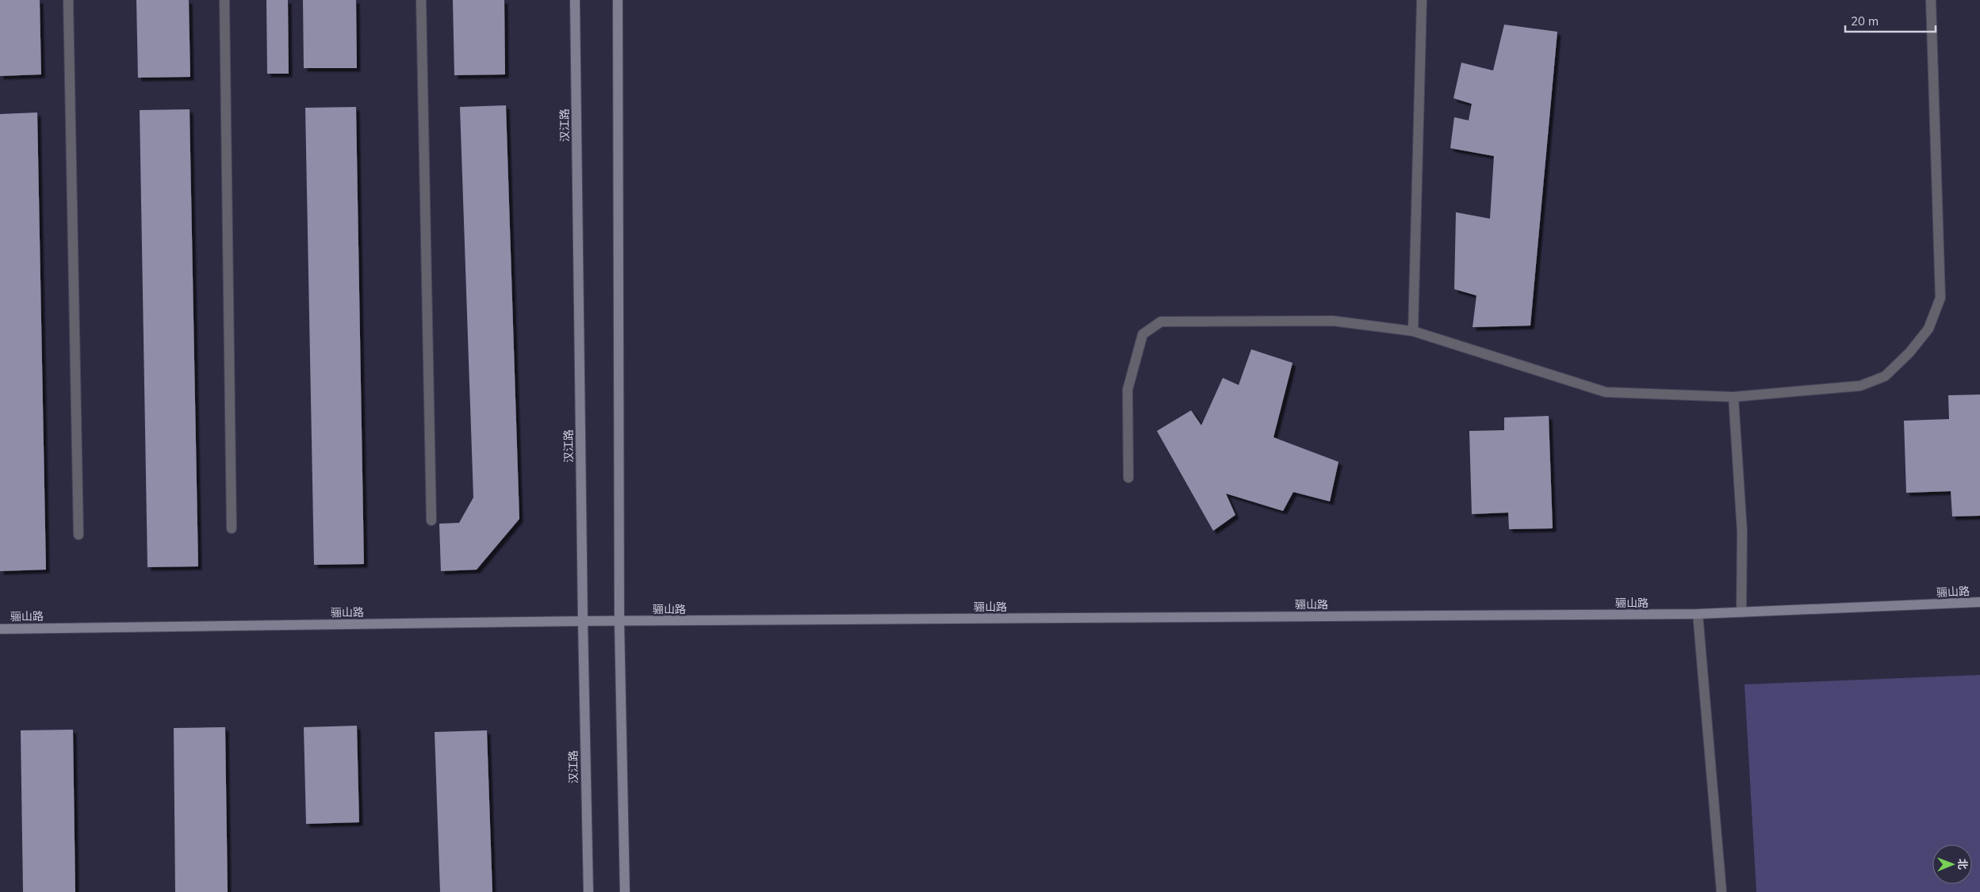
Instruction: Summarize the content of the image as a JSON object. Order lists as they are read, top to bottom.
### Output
{
  "streets": {
    "street": ["汉江路", "骊山路"]
  },
  "crossings": [
    ["汉江路", "骊山路"]
  ],
  "scale_bar": "20 m",
  "north": "right"
}
